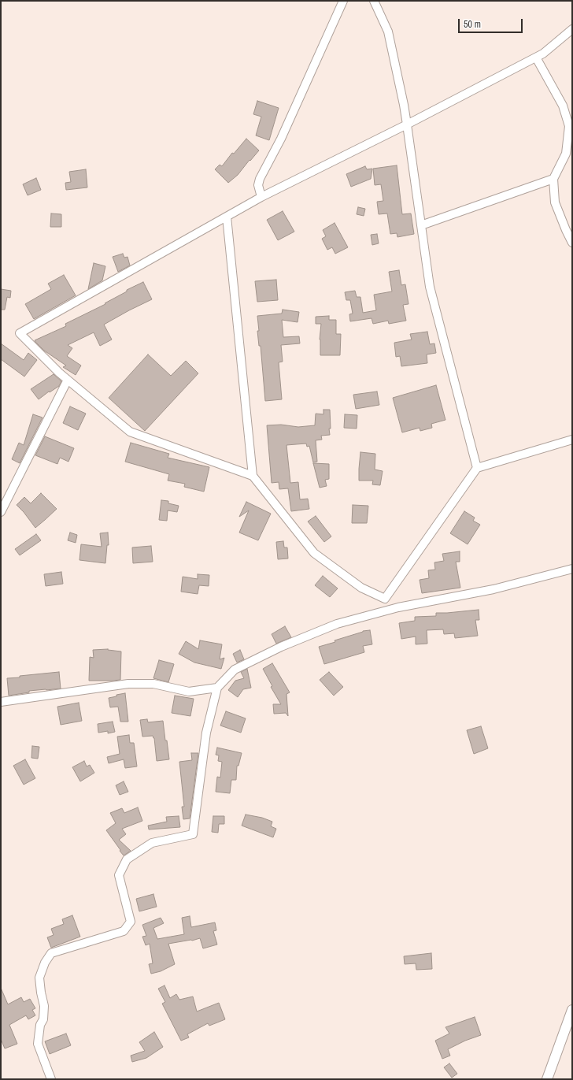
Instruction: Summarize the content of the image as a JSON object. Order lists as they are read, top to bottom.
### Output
{
  "scale_bar": "50 m"
}
